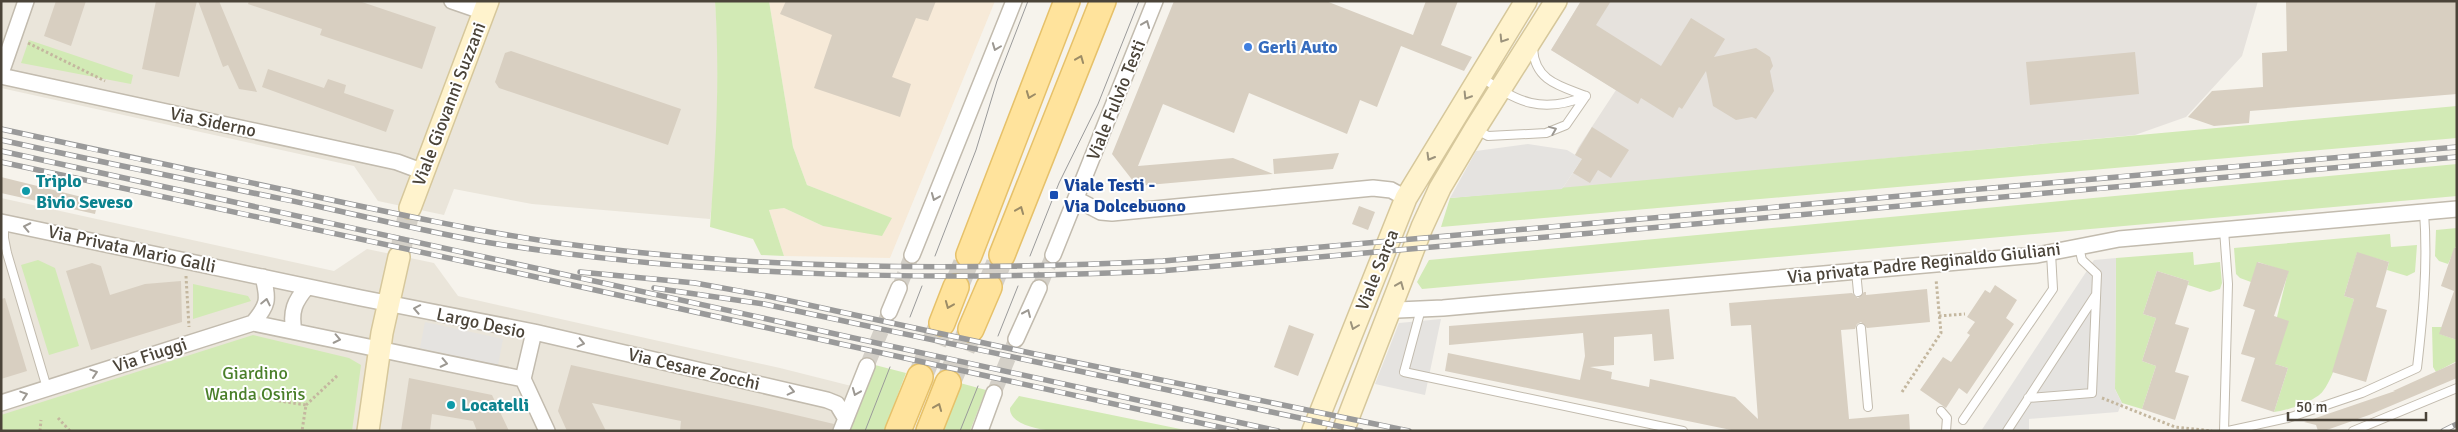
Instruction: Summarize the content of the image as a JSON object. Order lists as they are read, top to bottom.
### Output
{
  "streets": {
    "street": [
      "Viale Fulvio Testi",
      "Viale Giovanni Suzzani",
      "Via Siderno",
      "Via Privata Mario Galli",
      "Via privata Padre Reginaldo Giuliani",
      "Viale Sarca",
      "Largo Desio",
      "Via Fiuggi",
      "Via Cesare Zocchi"
    ]
  },
  "crossings": [
    ["Viale Giovanni Suzzani", "Via Siderno"],
    ["Via Privata Mario Galli", "Largo Desio"],
    ["Via privata Padre Reginaldo Giuliani", "Viale Sarca"],
    ["Largo Desio", "Via Cesare Zocchi"]
  ],
  "one_way": ["Via Privata Mario Galli", "Via Fiuggi", "Via Cesare Zocchi"],
  "parks": ["Giardino Wanda Osiris"],
  "places": {
    "other": ["Gerli Auto", "Triplo Bivio Seveso", "Locatelli"],
    "transit": ["Viale Testi - Via Dolcebuono"]
  },
  "scale_bar": "50 m"
}
